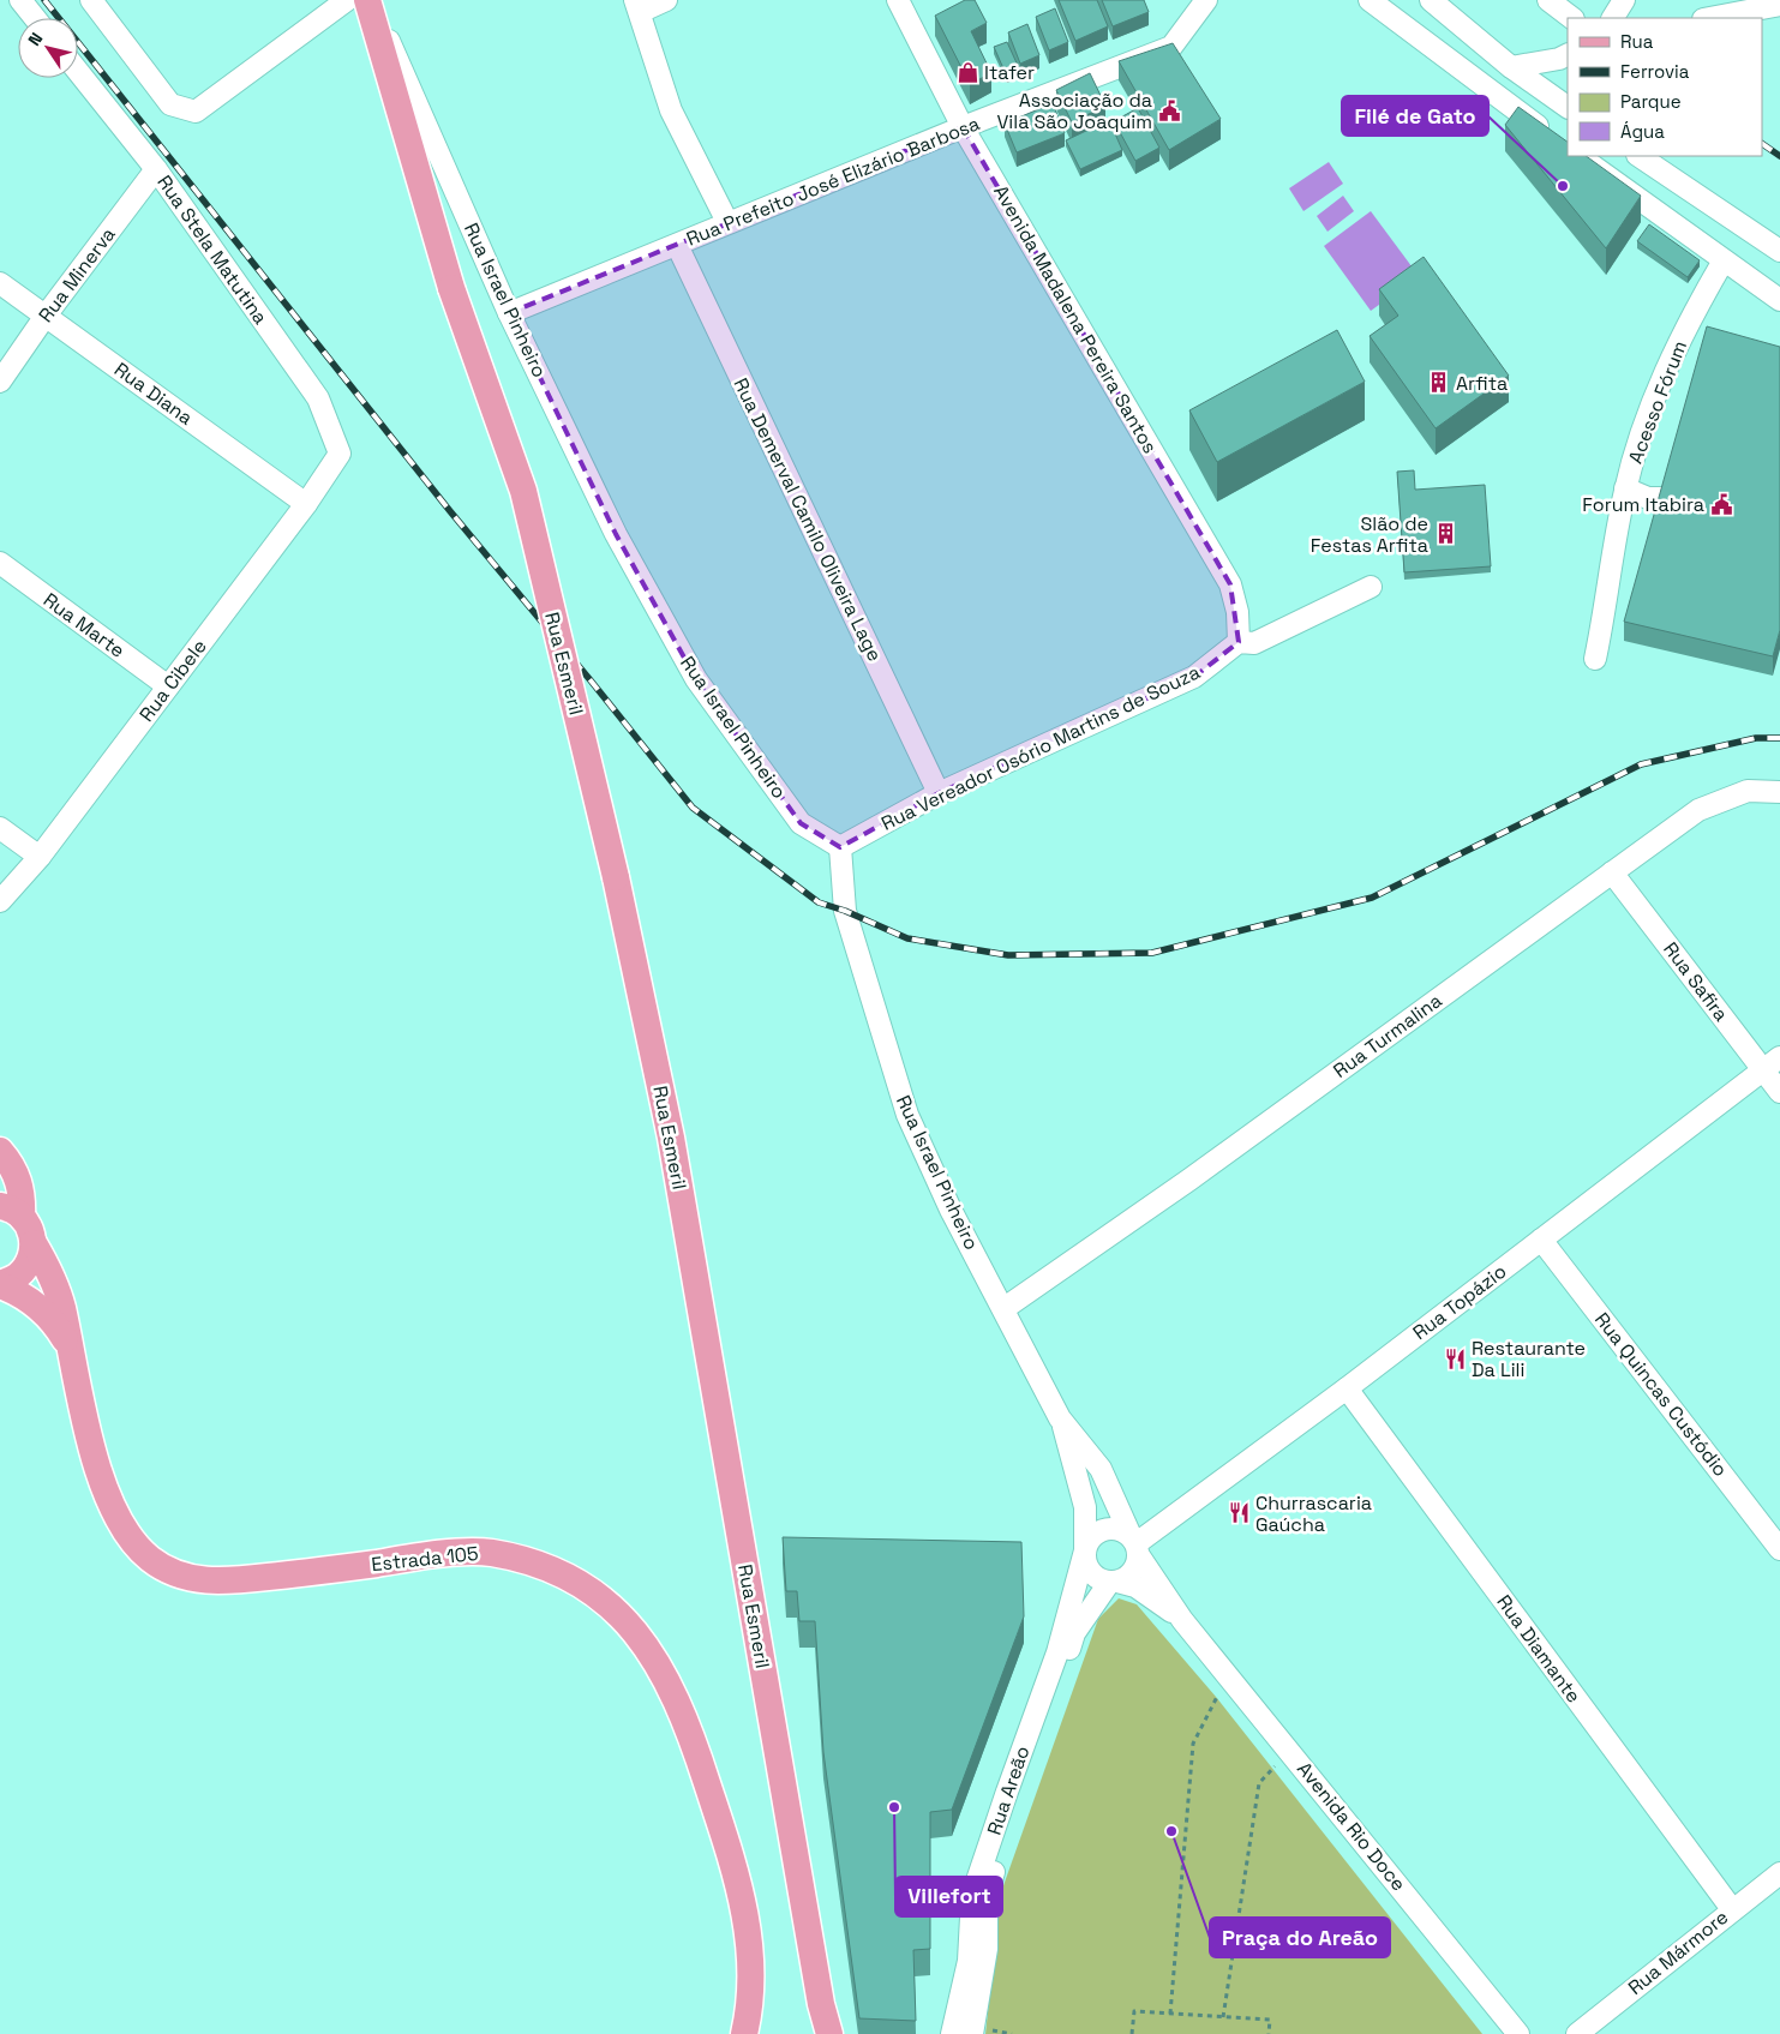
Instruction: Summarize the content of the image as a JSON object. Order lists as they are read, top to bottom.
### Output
{
  "streets": {
    "main road": ["Rua Esmeril", "Estrada 105"],
    "street": [
      "Rua Prefeito José Elizário Barbosa",
      "Rua Stela Matutina",
      "Rua Minerva",
      "Rua Israel Pinheiro",
      "Avenida Madalena Pereira Santos",
      "Rua Diana",
      "Acesso Fórum",
      "Rua Demerval Camilo Oliveira Lage",
      "Rua Marte",
      "Rua Cibele",
      "Rua Vereador Osório Martins de Souza",
      "Rua Safira",
      "Rua Turmalina",
      "Rua Topázio",
      "Rua Quincas Custódio",
      "Rua Diamante",
      "Rua Areão",
      "Avenida Rio Doce",
      "Rua Mármore"
    ]
  },
  "crossings": [
    ["Rua Prefeito José Elizário Barbosa", "Rua Israel Pinheiro"],
    ["Rua Prefeito José Elizário Barbosa", "Avenida Madalena Pereira Santos"],
    ["Rua Prefeito José Elizário Barbosa", "Rua Demerval Camilo Oliveira Lage"],
    ["Rua Stela Matutina", "Rua Minerva"],
    ["Rua Stela Matutina", "Rua Cibele"],
    ["Rua Minerva", "Rua Diana"],
    ["Rua Israel Pinheiro", "Rua Esmeril"],
    ["Rua Israel Pinheiro", "Rua Vereador Osório Martins de Souza"],
    ["Rua Israel Pinheiro", "Rua Turmalina"],
    ["Rua Israel Pinheiro", "Rua Topázio"],
    ["Rua Israel Pinheiro", "Rua Areão"],
    ["Rua Israel Pinheiro", "Avenida Rio Doce"],
    ["Avenida Madalena Pereira Santos", "Rua Vereador Osório Martins de Souza"],
    ["Rua Diana", "Rua Cibele"],
    ["Rua Demerval Camilo Oliveira Lage", "Rua Vereador Osório Martins de Souza"],
    ["Rua Marte", "Rua Cibele"],
    ["Rua Safira", "Rua Turmalina"],
    ["Rua Safira", "Rua Topázio"],
    ["Rua Topázio", "Rua Quincas Custódio"],
    ["Rua Topázio", "Rua Diamante"],
    ["Rua Topázio", "Rua Areão"],
    ["Rua Topázio", "Avenida Rio Doce"],
    ["Rua Diamante", "Rua Mármore"],
    ["Rua Areão", "Avenida Rio Doce"]
  ],
  "places": {
    "shop": ["Itafer"],
    "public building": ["Associação da Vila São Joaquim", "Forum Itabira"],
    "other": ["Filé de Gato", "Villefort", "Praça do Areão"],
    "building": ["Arfita", "Slão de Festas Arfita"],
    "restaurant": ["Restaurante Da Lili", "Churrascaria Gaúcha"]
  },
  "legend": [
    "Rua",
    "Ferrovia",
    "Parque",
    "Água"
  ],
  "north": "top left"
}
